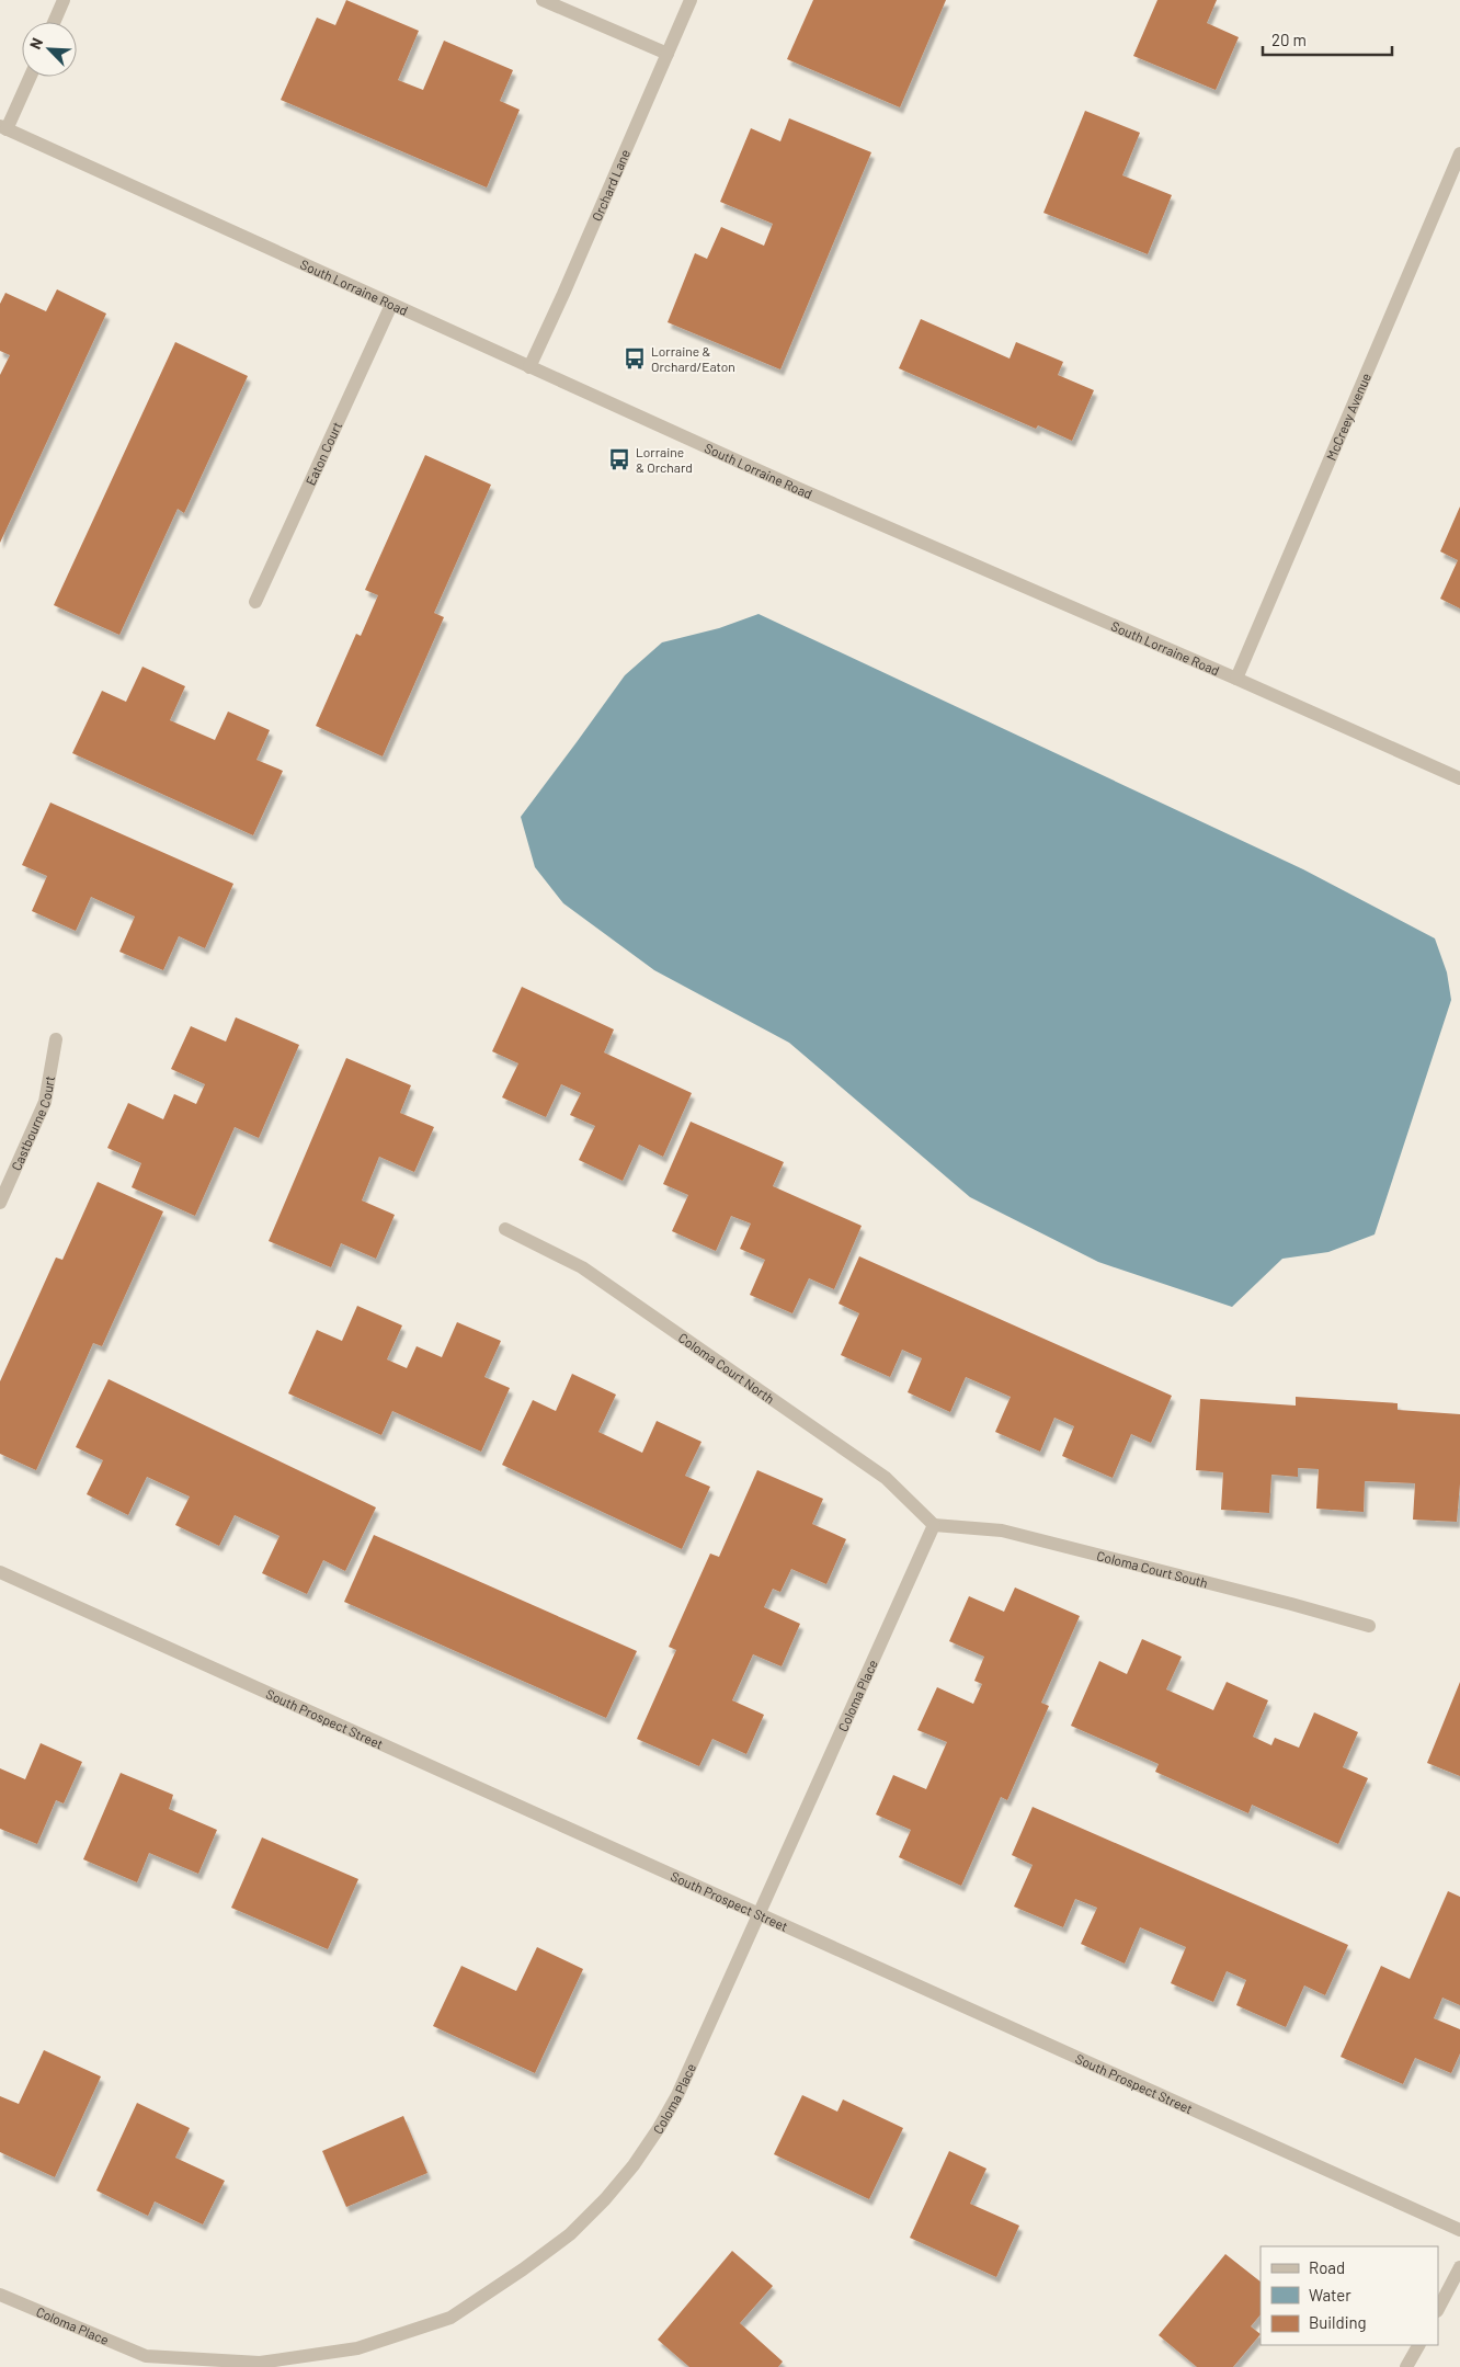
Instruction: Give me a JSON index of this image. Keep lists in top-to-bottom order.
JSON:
{
  "streets": {
    "street": [
      "Orchard Lane",
      "South Lorraine Road",
      "McCreey Avenue",
      "Eaton Court",
      "Castbourne Court",
      "Coloma Court North",
      "Coloma Court South",
      "Coloma Place",
      "South Prospect Street"
    ]
  },
  "crossings": [
    ["Orchard Lane", "South Lorraine Road"],
    ["South Lorraine Road", "McCreey Avenue"],
    ["South Lorraine Road", "Eaton Court"],
    ["Coloma Court North", "Coloma Court South"],
    ["Coloma Court North", "Coloma Place"],
    ["Coloma Court South", "Coloma Place"],
    ["Coloma Place", "South Prospect Street"]
  ],
  "places": {
    "bus stop": ["Lorraine & Orchard/Eaton", "Lorraine & Orchard"]
  },
  "legend": ["Road", "Water", "Building"],
  "scale_bar": "20 m",
  "north": "top left"
}
